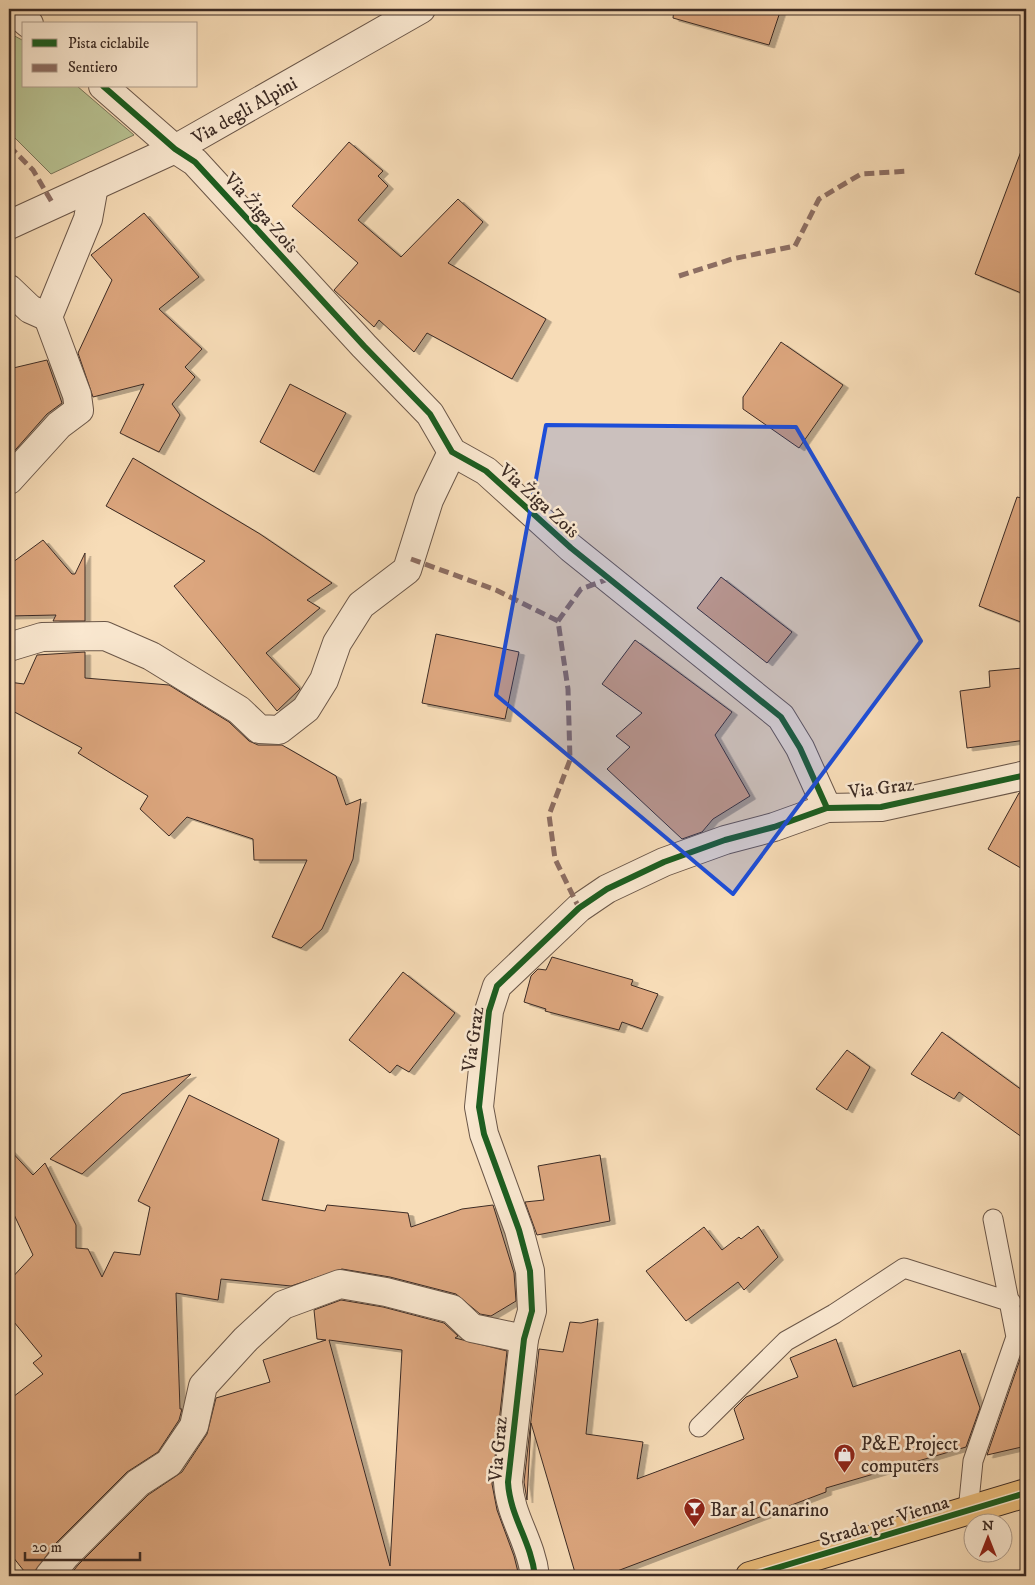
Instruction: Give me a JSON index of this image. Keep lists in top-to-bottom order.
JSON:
{
  "streets": {
    "main road": ["Strada per Vienna"],
    "street": ["Via degli Alpini", "Via Žiga Zois", "Via Graz"]
  },
  "crossings": [
    ["Via degli Alpini", "Via Žiga Zois"],
    ["Via Žiga Zois", "Via Graz"]
  ],
  "places": {
    "shop": ["P&E Project computers"],
    "bar": ["Bar al Canarino"]
  },
  "legend": ["Pista ciclabile", "Sentiero"],
  "scale_bar": "20 m",
  "north": "top"
}
